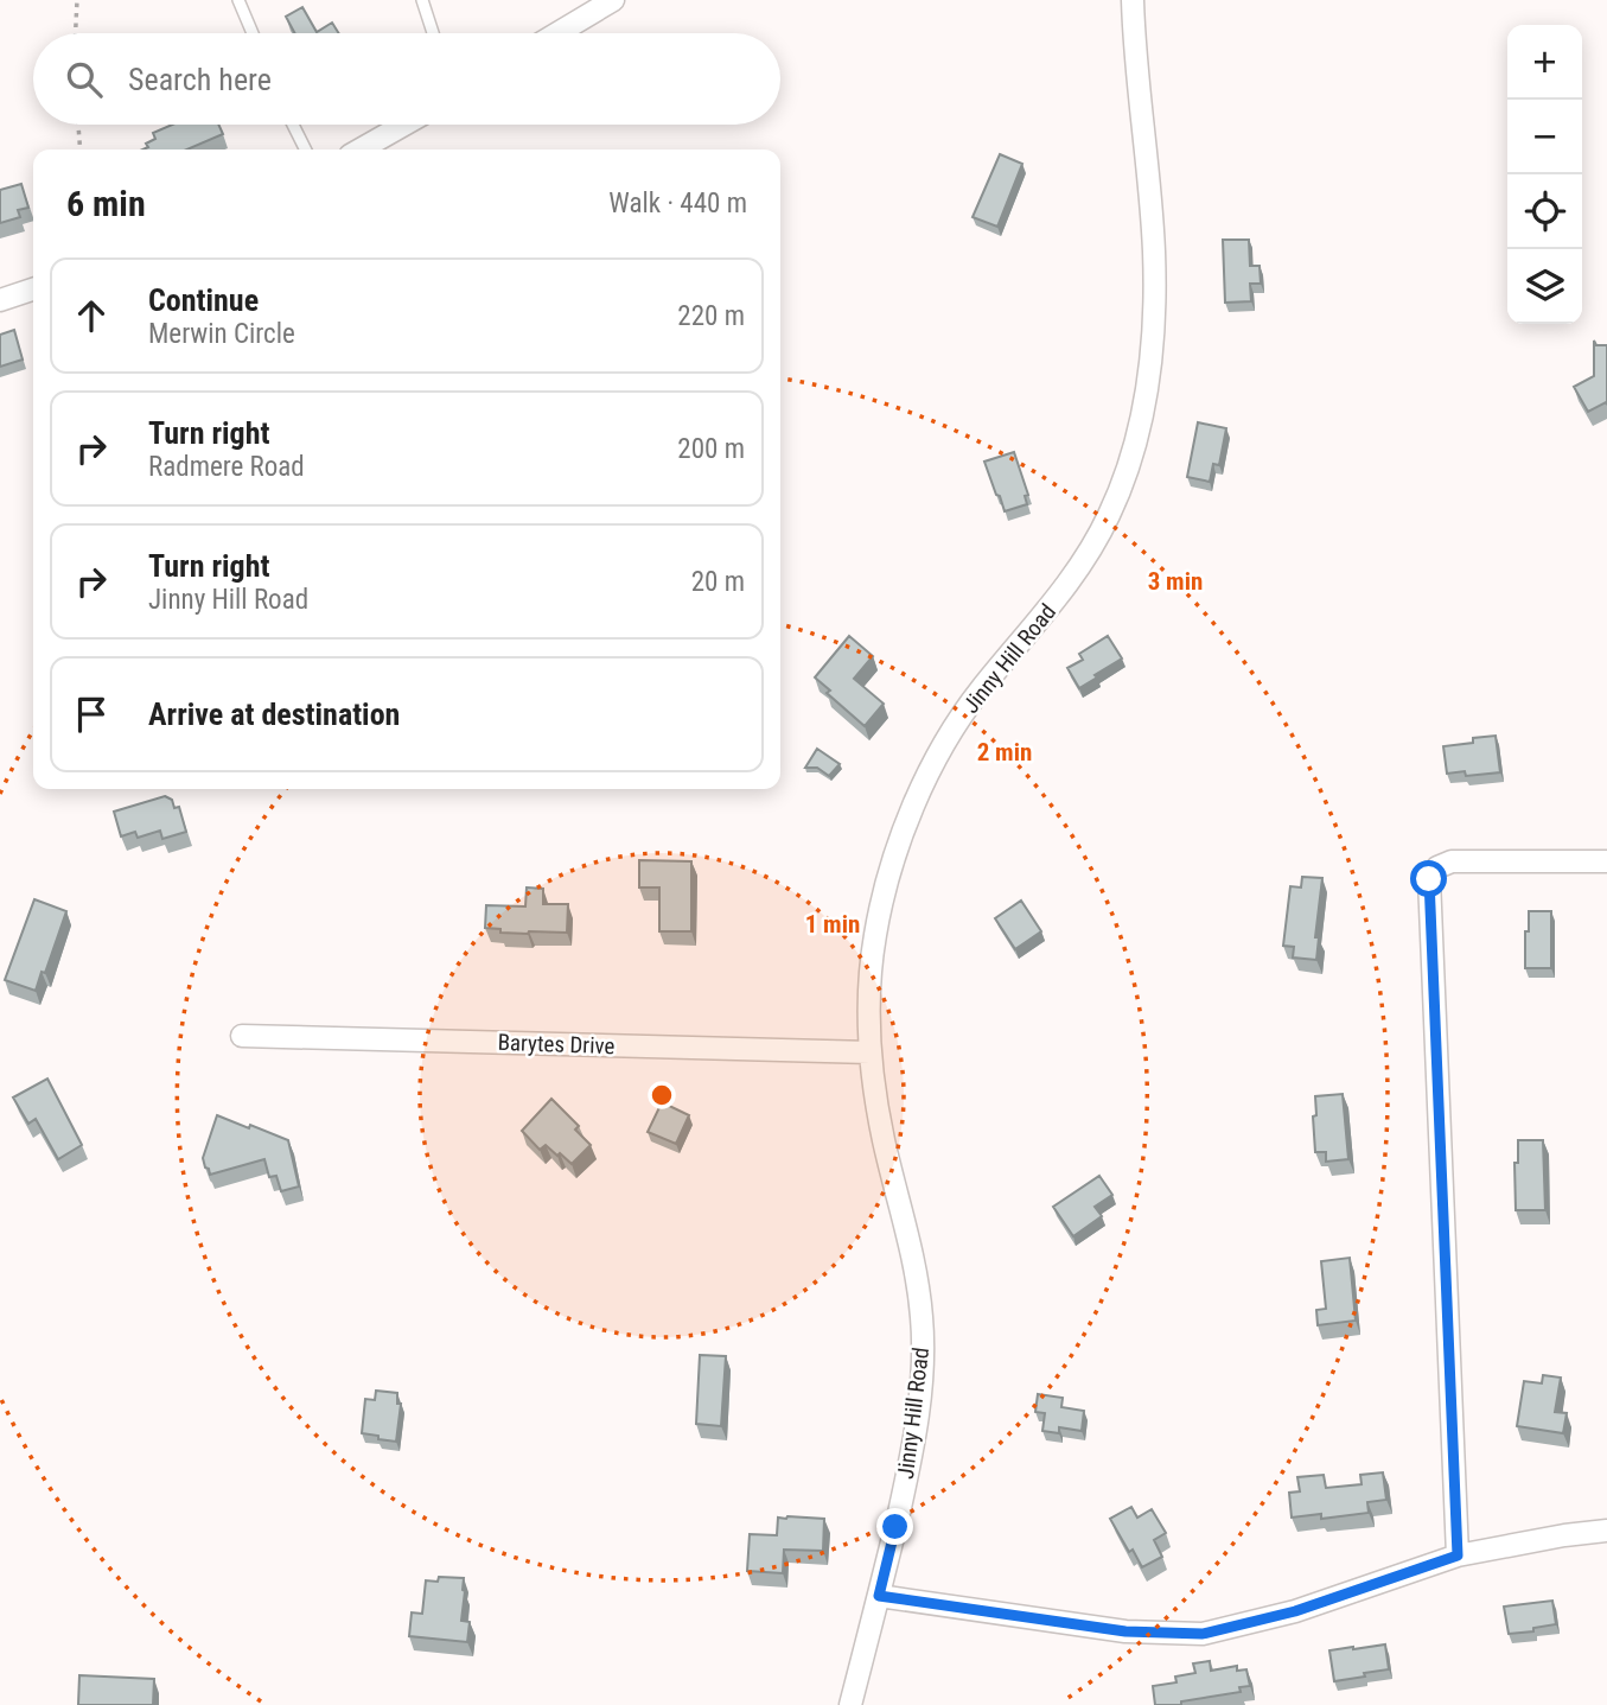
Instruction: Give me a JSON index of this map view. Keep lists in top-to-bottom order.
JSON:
{
  "streets": {
    "street": ["Jinny Hill Road", "Barytes Drive"]
  },
  "crossings": [
    ["Jinny Hill Road", "Barytes Drive"]
  ],
  "page": {
    "map_buttons": ["+", "−"],
    "search": "Search here",
    "heading": ["6 min", "Walk · 440 m"],
    "list": [
      ["Continue", "Merwin Circle", "220 m"],
      ["Turn right", "Radmere Road", "200 m"],
      ["Turn right", "Jinny Hill Road", "20 m"],
      "Arrive at destination"
    ]
  },
  "rings": ["3 min", "2 min", "1 min"]
}
